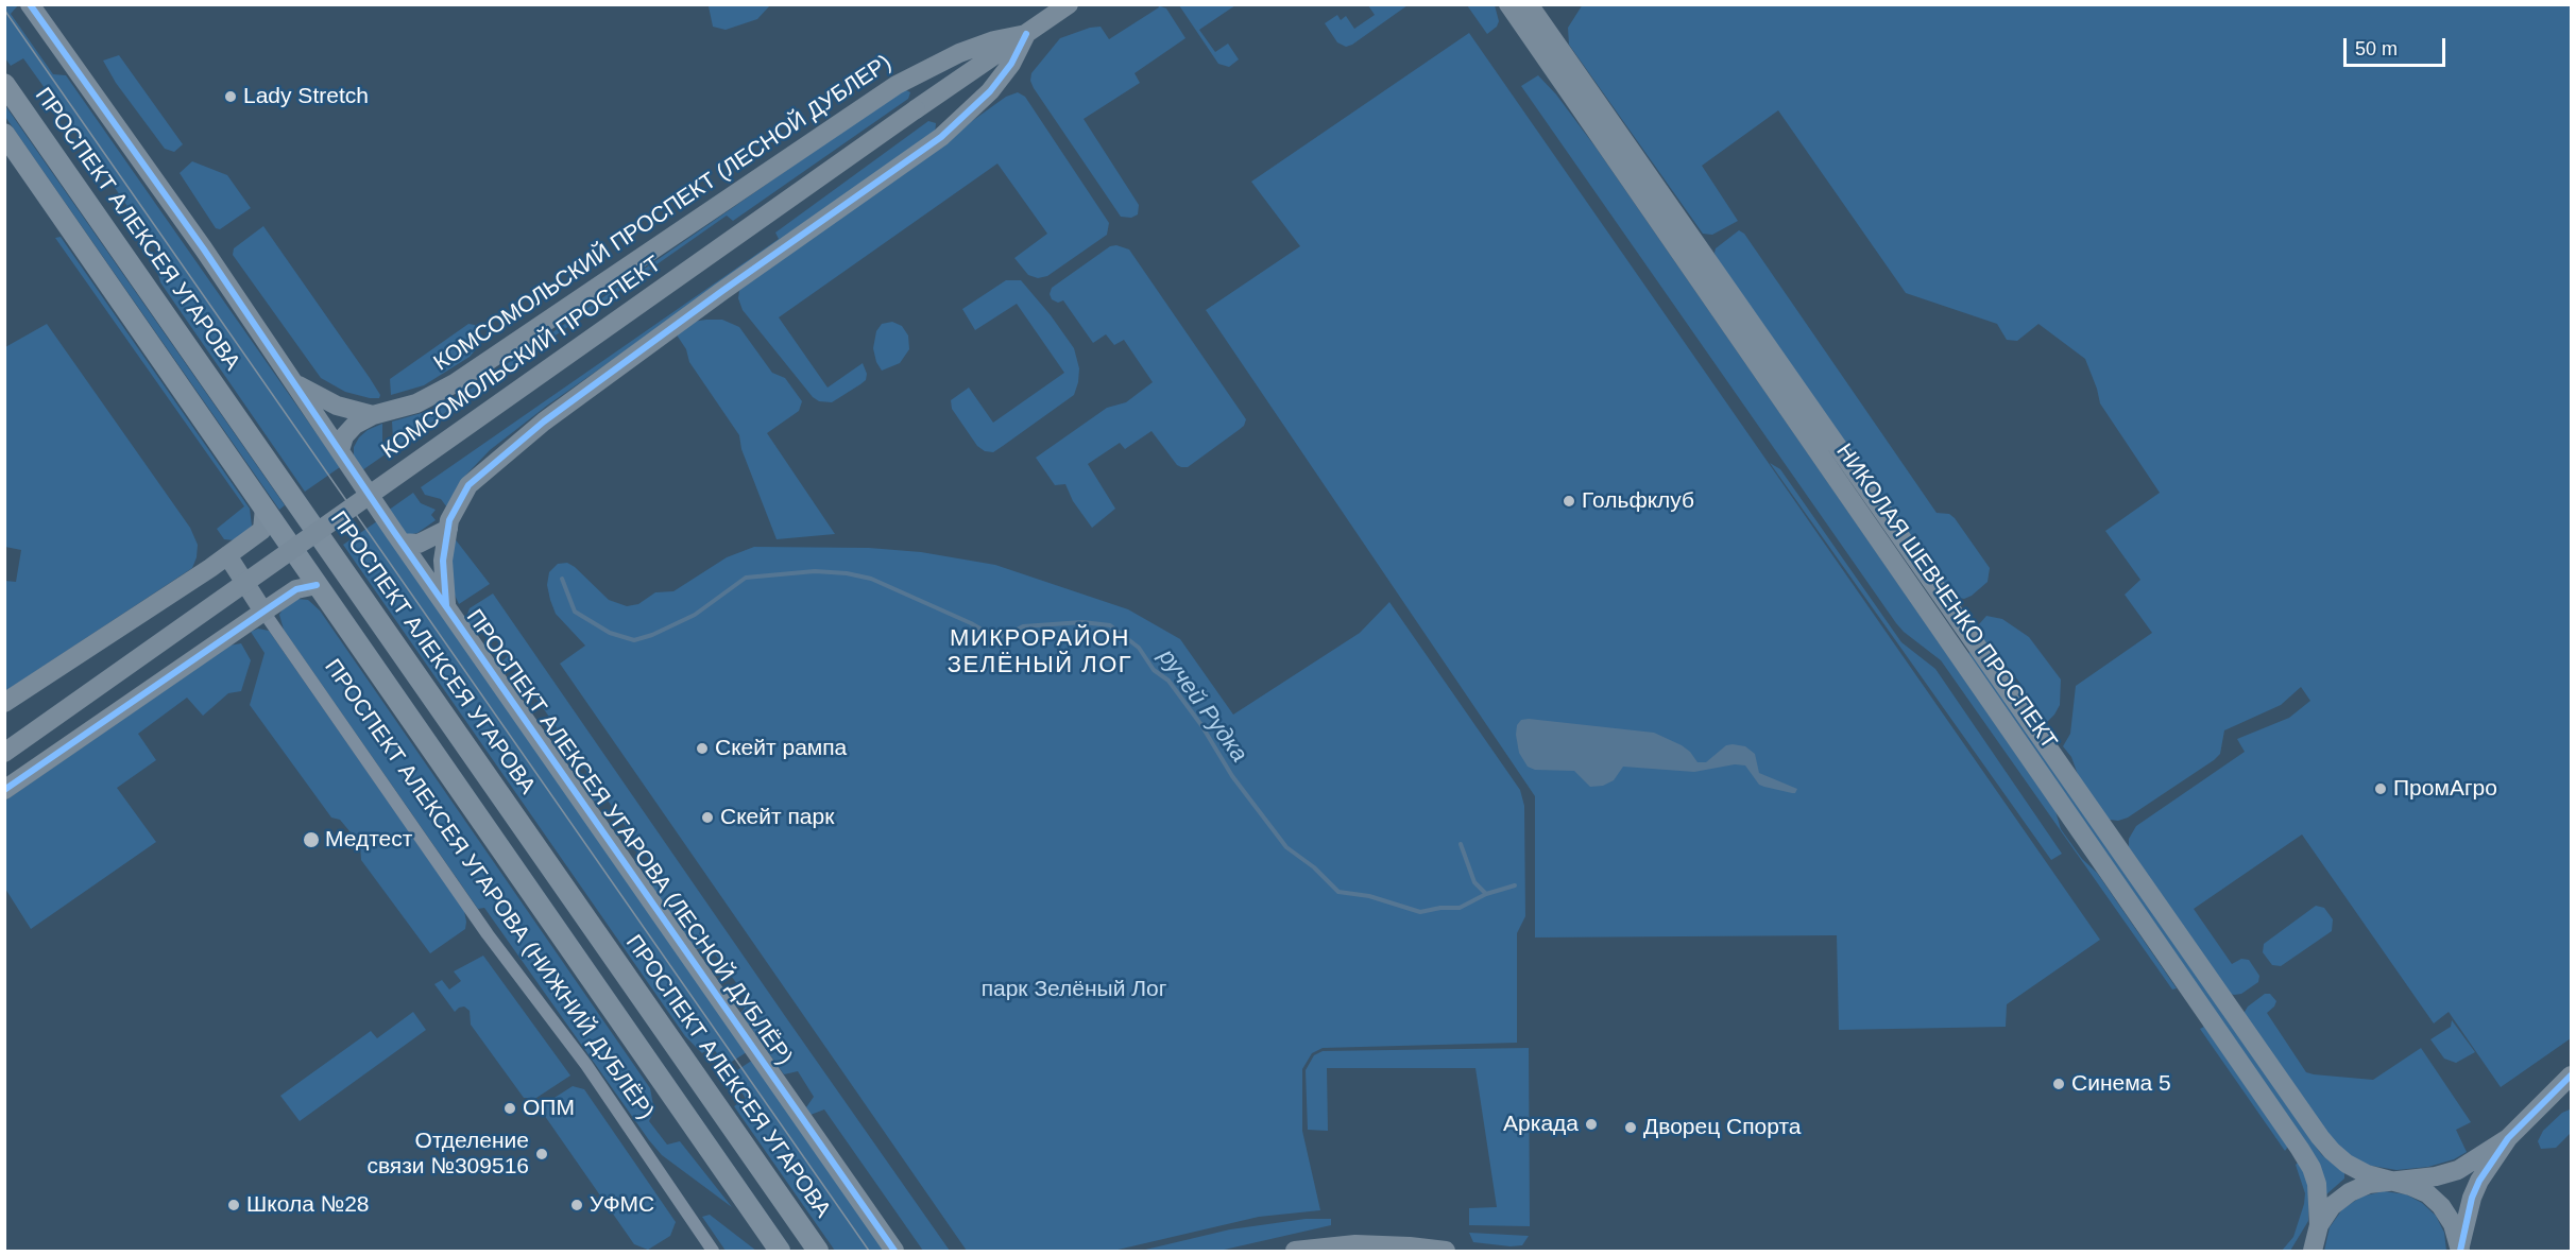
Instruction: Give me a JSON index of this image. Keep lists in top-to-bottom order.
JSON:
{
  "streets": {
    "main road": [
      "КОМСОМОЛЬСКИЙ ПРОСПЕКТ (ЛЕСНОЙ ДУБЛЕР)",
      "ПРОСПЕКТ АЛЕКСЕЯ УГАРОВА",
      "КОМСОМОЛЬСКИЙ ПРОСПЕКТ",
      "НИКОЛАЯ ШЕВЧЕНКО ПРОСПЕКТ",
      "ПРОСПЕКТ АЛЕКСЕЯ УГАРОВА (ЛЕСНОЙ ДУБЛЁР)",
      "ПРОСПЕКТ АЛЕКСЕЯ УГАРОВА (НИЖНИЙ ДУБЛЁР)"
    ]
  },
  "crossings": [
    ["КОМСОМОЛЬСКИЙ ПРОСПЕКТ (ЛЕСНОЙ ДУБЛЕР)", "КОМСОМОЛЬСКИЙ ПРОСПЕКТ"],
    ["КОМСОМОЛЬСКИЙ ПРОСПЕКТ (ЛЕСНОЙ ДУБЛЕР)", "ПРОСПЕКТ АЛЕКСЕЯ УГАРОВА (ЛЕСНОЙ ДУБЛЁР)"]
  ],
  "districts": ["МИКРОРАЙОН ЗЕЛЁНЫЙ ЛОГ"],
  "water": ["ручей Рудка"],
  "parks": ["парк Зелёный Лог"],
  "places": [
    "Lady Stretch",
    "Гольфклуб",
    "Скейт рампа",
    "ПромАгро",
    "Скейт парк",
    "Медтест",
    "Синема 5",
    "ОПМ",
    "Аркада",
    "Дворец Спорта",
    "Отделение связи №309516",
    "Школа №28",
    "УФМС"
  ],
  "scale_bar": "50 m"
}
